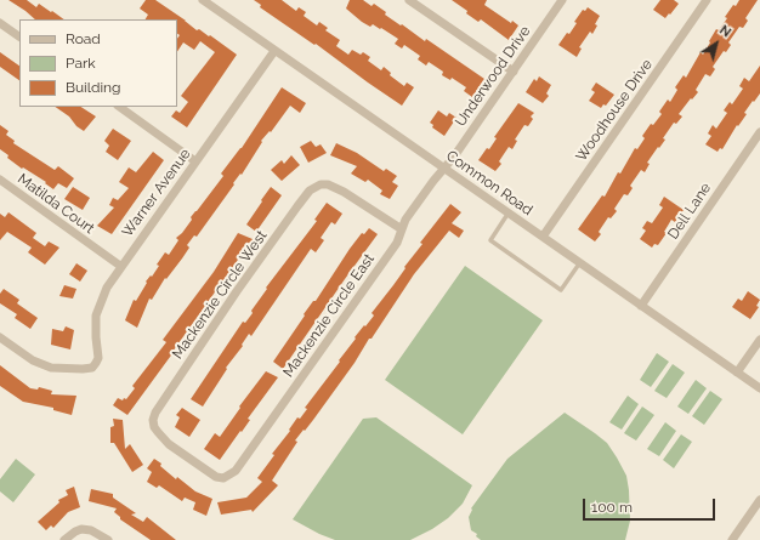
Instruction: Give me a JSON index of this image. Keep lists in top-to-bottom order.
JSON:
{
  "streets": {
    "street": [
      "Underwood Drive",
      "Woodhouse Drive",
      "Common Road",
      "Warner Avenue",
      "Matilda Court",
      "Dell Lane",
      "Mackenzie Circle West",
      "Mackenzie Circle East"
    ]
  },
  "crossings": [
    ["Underwood Drive", "Common Road"],
    ["Underwood Drive", "Mackenzie Circle East"],
    ["Woodhouse Drive", "Common Road"],
    ["Common Road", "Warner Avenue"],
    ["Common Road", "Dell Lane"],
    ["Common Road", "Mackenzie Circle East"],
    ["Warner Avenue", "Matilda Court"],
    ["Mackenzie Circle West", "Mackenzie Circle East"]
  ],
  "legend": ["Road", "Park", "Building"],
  "scale_bar": "100 m",
  "north": "top right"
}
